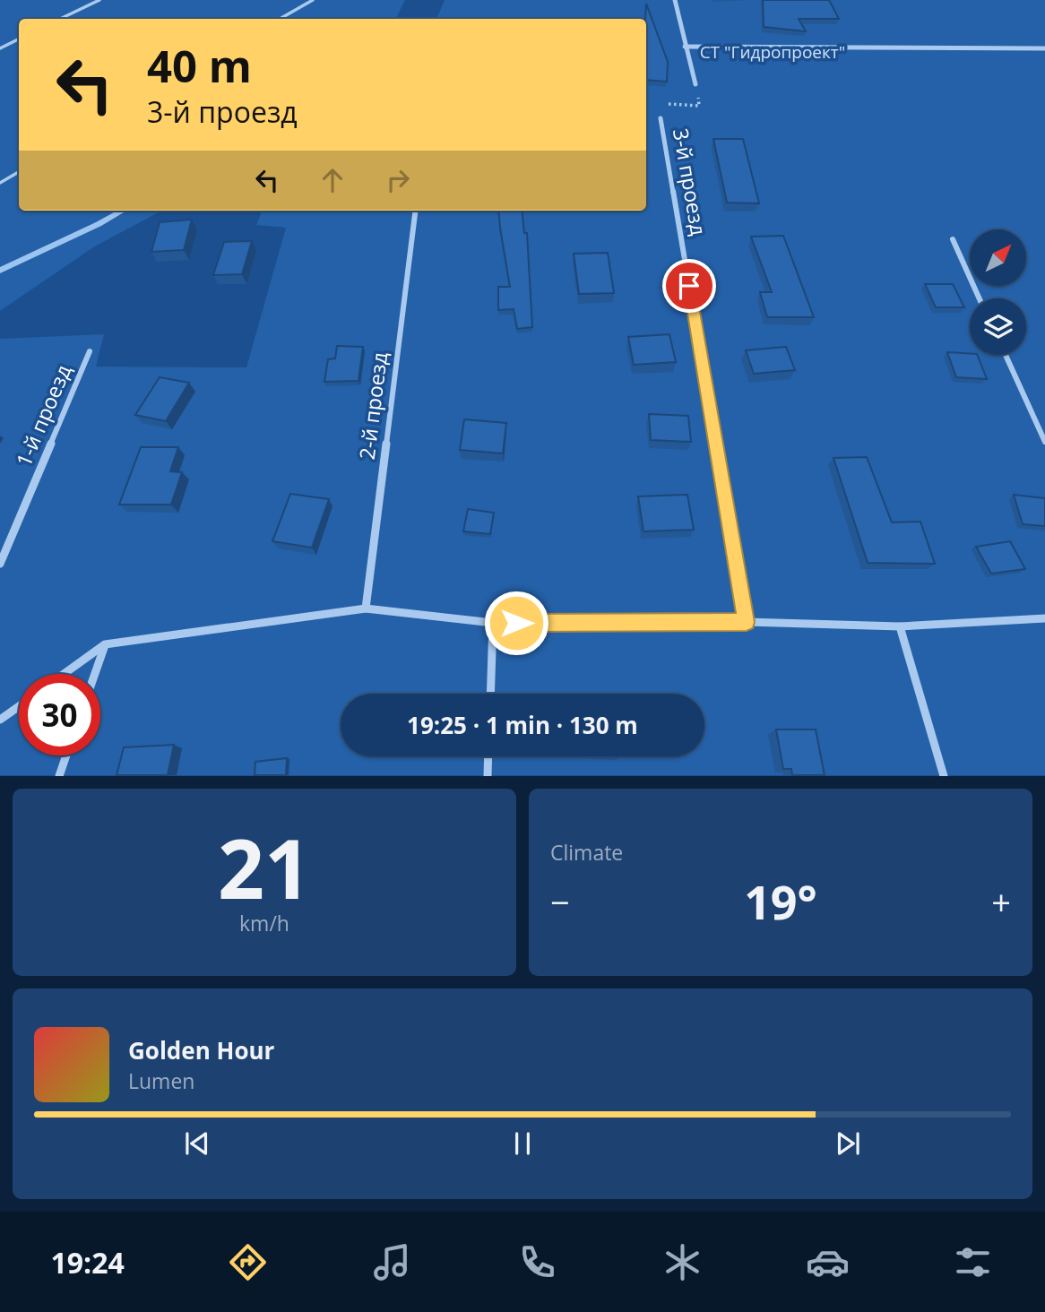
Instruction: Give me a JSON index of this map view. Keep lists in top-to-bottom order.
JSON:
{
  "streets": {
    "street": ["3-й проезд", "2-й проезд", "1-й проезд"]
  },
  "parks": ["СТ \"Гидропроект\""],
  "north": "top right",
  "page": {
    "turn": ["40 m", "3-й проезд"],
    "limit": "30",
    "trip": "19:25 · 1 min · 130 m",
    "tile": [
      ["21", "km/h"],
      "Climate"
    ],
    "heat": ["−", "19°", "+"],
    "song": ["Golden Hour", "Lumen"],
    "tabs": "19:24"
  }
}
